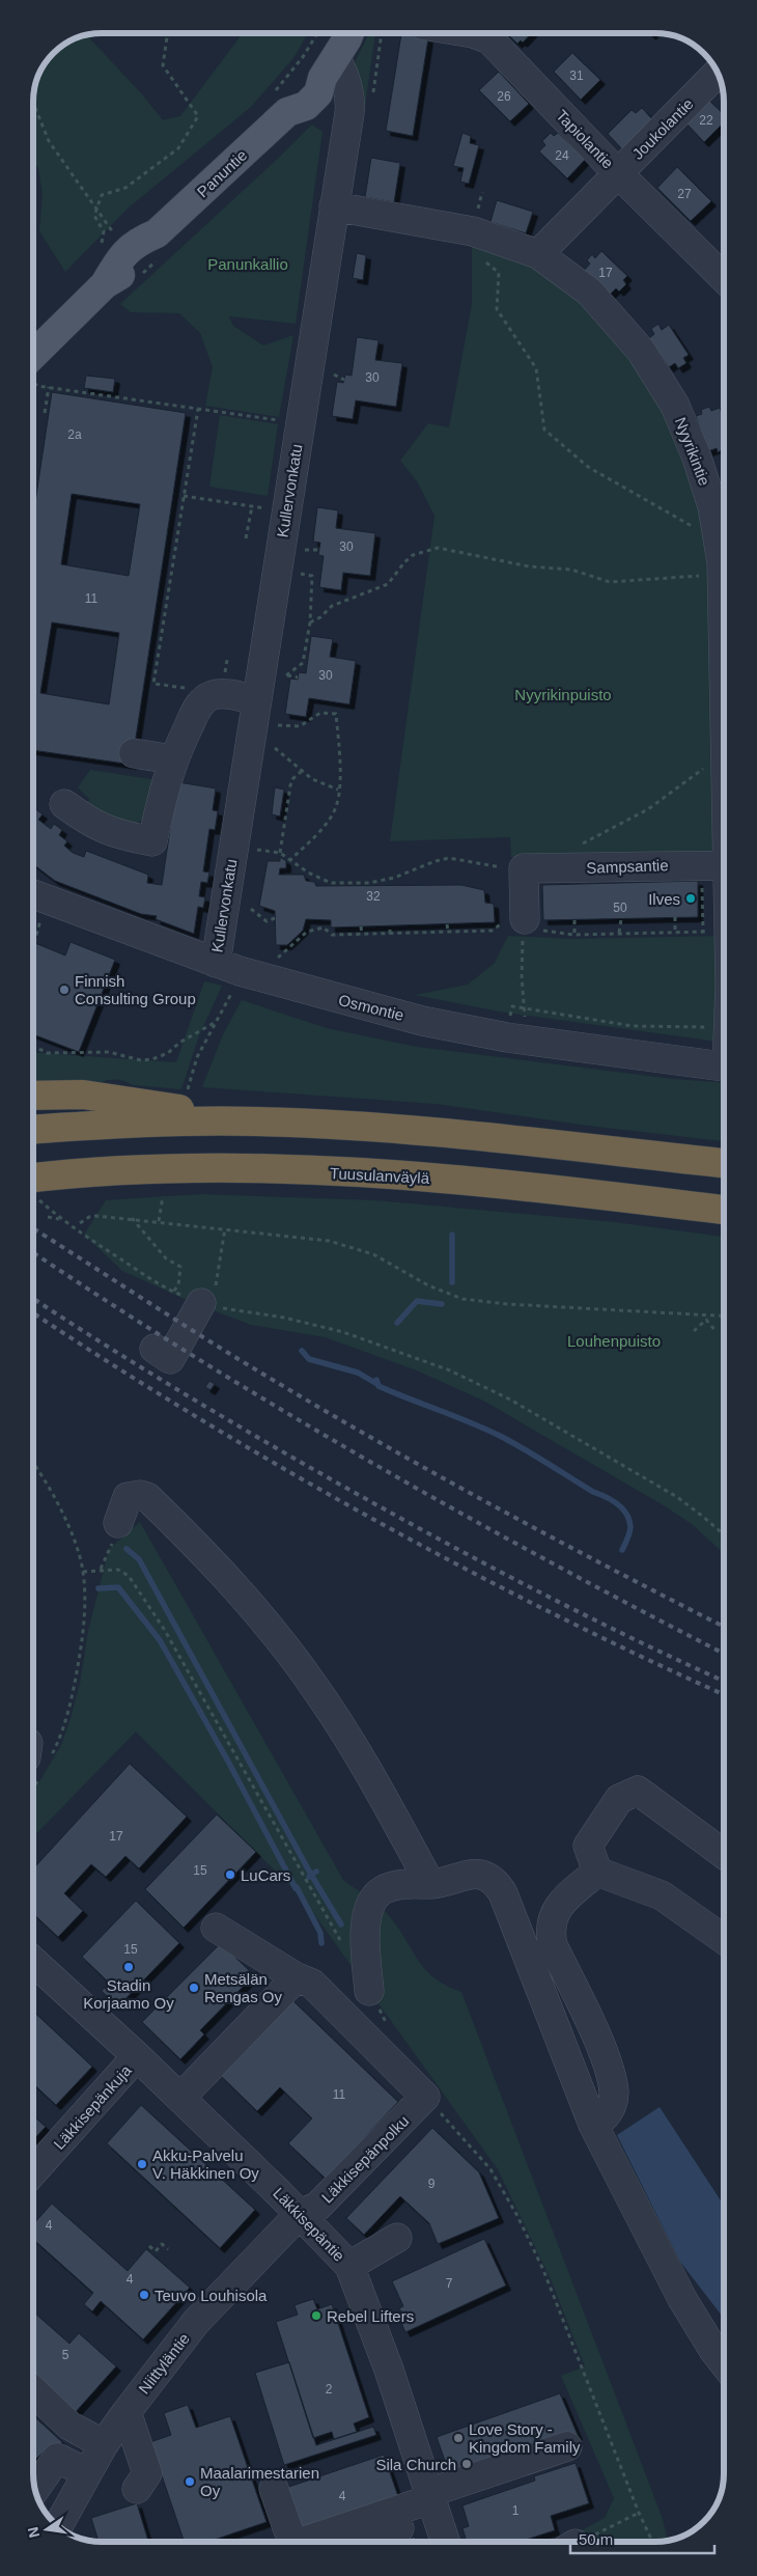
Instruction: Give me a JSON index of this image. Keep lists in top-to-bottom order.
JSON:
{
  "streets": {
    "highway": ["Tuusulanväylä"],
    "main road": ["Panuntie"],
    "street": [
      "Joukolantie",
      "Tapiolantie",
      "Nyyrikintie",
      "Kullervonkatu",
      "Sampsantie",
      "Osmontie",
      "Läkkisepänkuja",
      "Läkkisepänpolku",
      "Läkkisepäntie",
      "Niittyläntie"
    ]
  },
  "crossings": [
    ["Joukolantie", "Tapiolantie"],
    ["Joukolantie", "Nyyrikintie"],
    ["Panuntie", "Kullervonkatu"],
    ["Nyyrikintie", "Kullervonkatu"],
    ["Nyyrikintie", "Sampsantie"],
    ["Kullervonkatu", "Osmontie"],
    ["Läkkisepänkuja", "Läkkisepäntie"],
    ["Läkkisepänpolku", "Läkkisepäntie"],
    ["Läkkisepänpolku", "Niittyläntie"],
    ["Läkkisepäntie", "Niittyläntie"]
  ],
  "parks": ["Panunkallio", "Nyyrikinpuisto", "Louhenpuisto"],
  "places": [
    "Ilves",
    "Finnish Consulting Group",
    "LuCars",
    "Stadin Korjaamo Oy",
    "Metsälän Rengas Oy",
    "Akku-Palvelu V. Häkkinen Oy",
    "Teuvo Louhisola",
    "Rebel Lifters",
    "Love Story - Kingdom Family",
    "Sila Church",
    "Maalarimestarien Oy"
  ],
  "house_numbers": [
    "31",
    "26",
    "22",
    "24",
    "27",
    "17",
    "30",
    "2a",
    "30",
    "11",
    "30",
    "32",
    "50",
    "17",
    "15",
    "15",
    "11",
    "9",
    "4",
    "4",
    "7",
    "5",
    "2",
    "4",
    "1"
  ],
  "scale_bar": "50 m",
  "north": "left"
}
